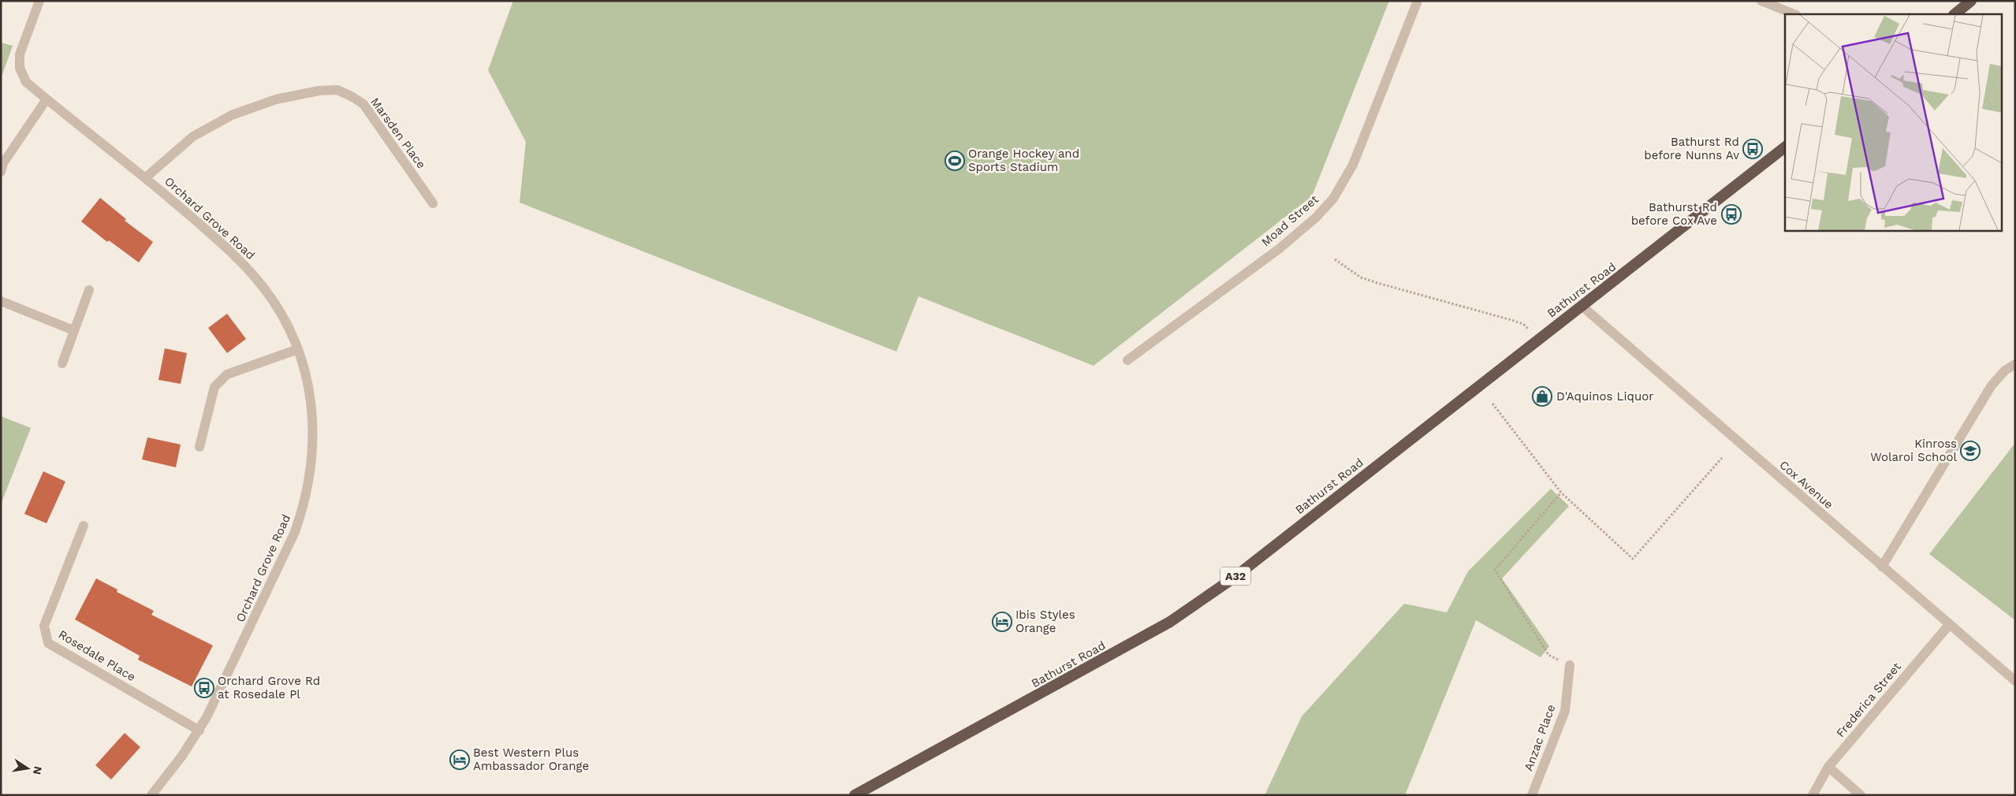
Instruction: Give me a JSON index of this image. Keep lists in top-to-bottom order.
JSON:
{
  "streets": {
    "highway": ["Bathurst Road", "A32"],
    "street": [
      "Marsden Place",
      "Orchard Grove Road",
      "Moad Street",
      "Cox Avenue",
      "Rosedale Place",
      "Frederica Street",
      "Anzac Place"
    ]
  },
  "crossings": [
    ["Marsden Place", "Orchard Grove Road"],
    ["Orchard Grove Road", "Rosedale Place"],
    ["Bathurst Road", "Cox Avenue"],
    ["Cox Avenue", "Frederica Street"]
  ],
  "places": {
    "bus stop": ["Bathurst Rd before Nunns Av", "Bathurst Rd before Cox Ave", "Orchard Grove Rd at Rosedale Pl"],
    "sports": ["Orange Hockey and Sports Stadium"],
    "shop": ["D'Aquinos Liquor"],
    "school or university": ["Kinross Wolaroi School"],
    "hotel": ["Ibis Styles Orange", "Best Western Plus Ambassador Orange"]
  },
  "north": "right"
}
